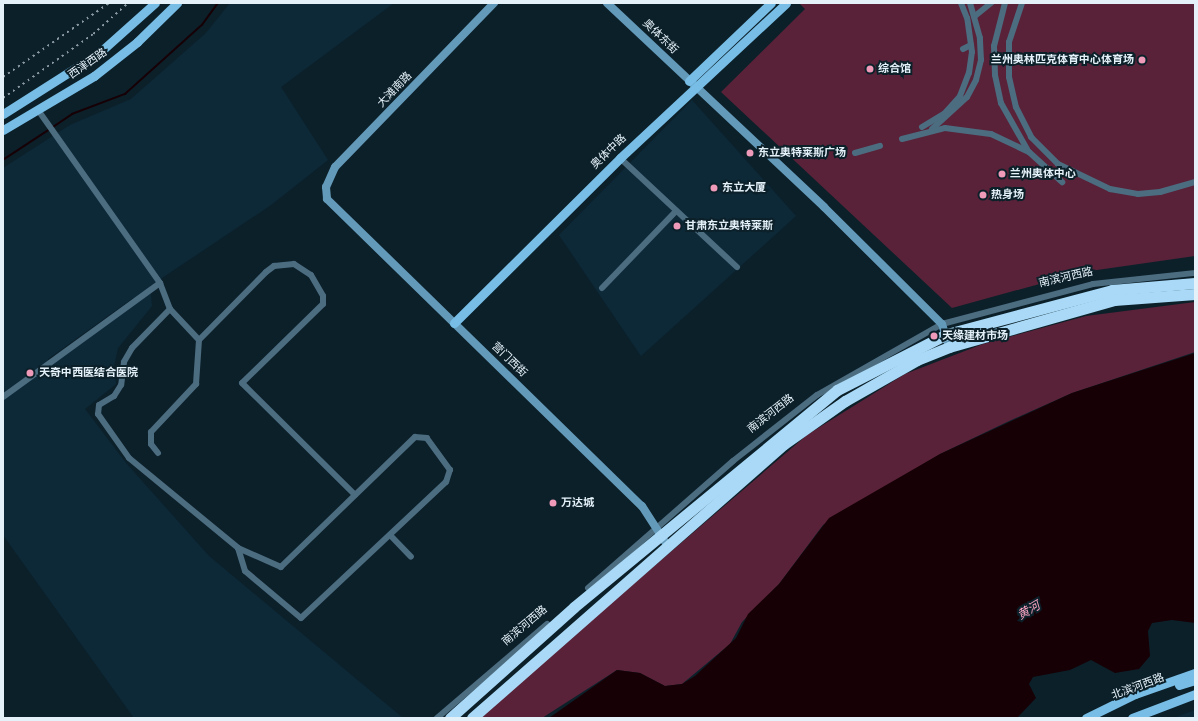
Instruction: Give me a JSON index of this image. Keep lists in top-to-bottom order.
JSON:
{
  "streets": {
    "highway": ["南滨河西路"],
    "main road": ["西津西路", "奥体中路", "北滨河西路"],
    "street": ["奥体东街", "大滩南路", "营门西街"]
  },
  "crossings": [
    ["奥体东街", "奥体中路"],
    ["奥体东街", "南滨河西路"],
    ["大滩南路", "营门西街"],
    ["奥体中路", "营门西街"],
    ["南滨河西路", "营门西街"]
  ],
  "water": ["黄河"],
  "places": [
    "兰州奥林匹克体育中心体育场",
    "综合馆",
    "东立奥特莱斯广场",
    "兰州奥体中心",
    "东立大厦",
    "热身场",
    "甘肃东立奥特莱斯",
    "天缘建材市场",
    "天奇中西医结合医院",
    "万达城"
  ]
}
